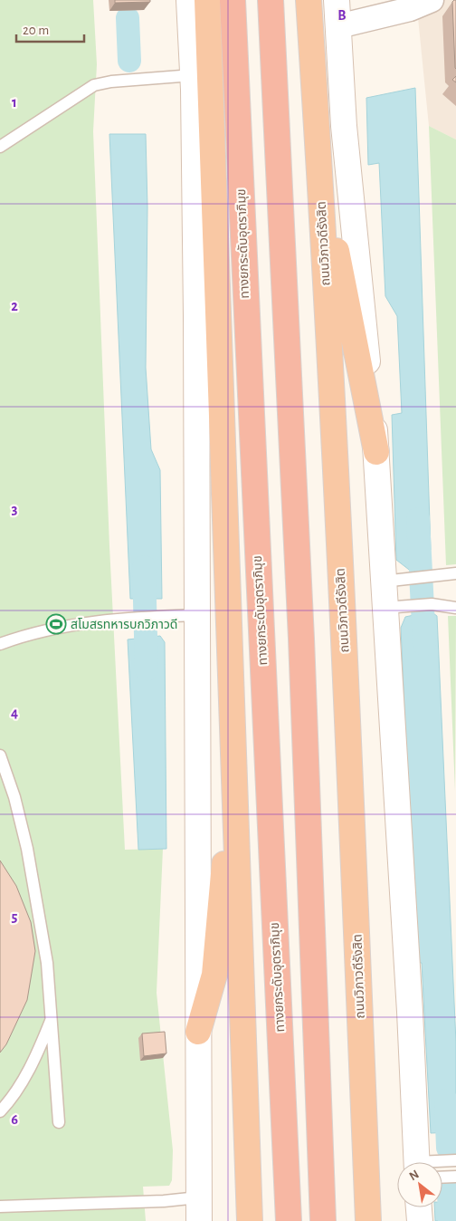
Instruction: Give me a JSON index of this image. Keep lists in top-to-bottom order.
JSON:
{
  "streets": {
    "highway": ["ทางยกระดับอุตราภิมุข", "ถนนวิภาวดีรังสิต"]
  },
  "places": {
    "sports": ["สโมสรทหารบกวิภาวดี"]
  },
  "scale_bar": "20 m",
  "north": "top left",
  "grid": {
    "columns": ["B"],
    "rows": [
      "1",
      "2",
      "3",
      "4",
      "5",
      "6"
    ]
  }
}
